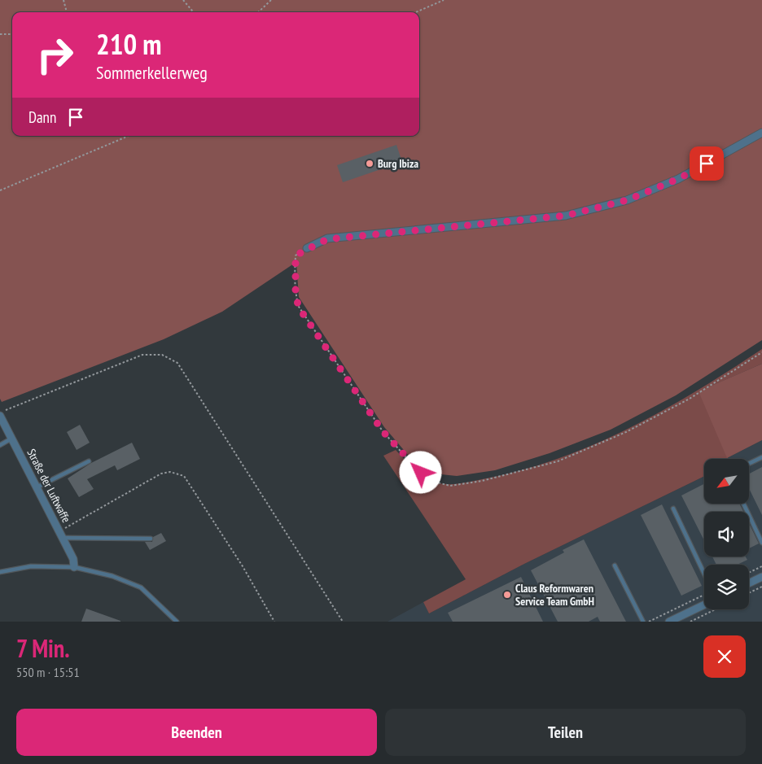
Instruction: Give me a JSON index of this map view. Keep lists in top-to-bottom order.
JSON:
{
  "streets": {
    "street": ["Straße der Luftwaffe"]
  },
  "places": ["Burg Ibiza", "Claus Reformwaren Service Team GmbH"],
  "north": "bottom left",
  "page": {
    "turn": ["210 m", "Sommerkellerweg"],
    "then": "Dann",
    "heading": ["7 Min.", "550 m · 15:51"],
    "buttons": ["Beenden", "Teilen"]
  }
}
